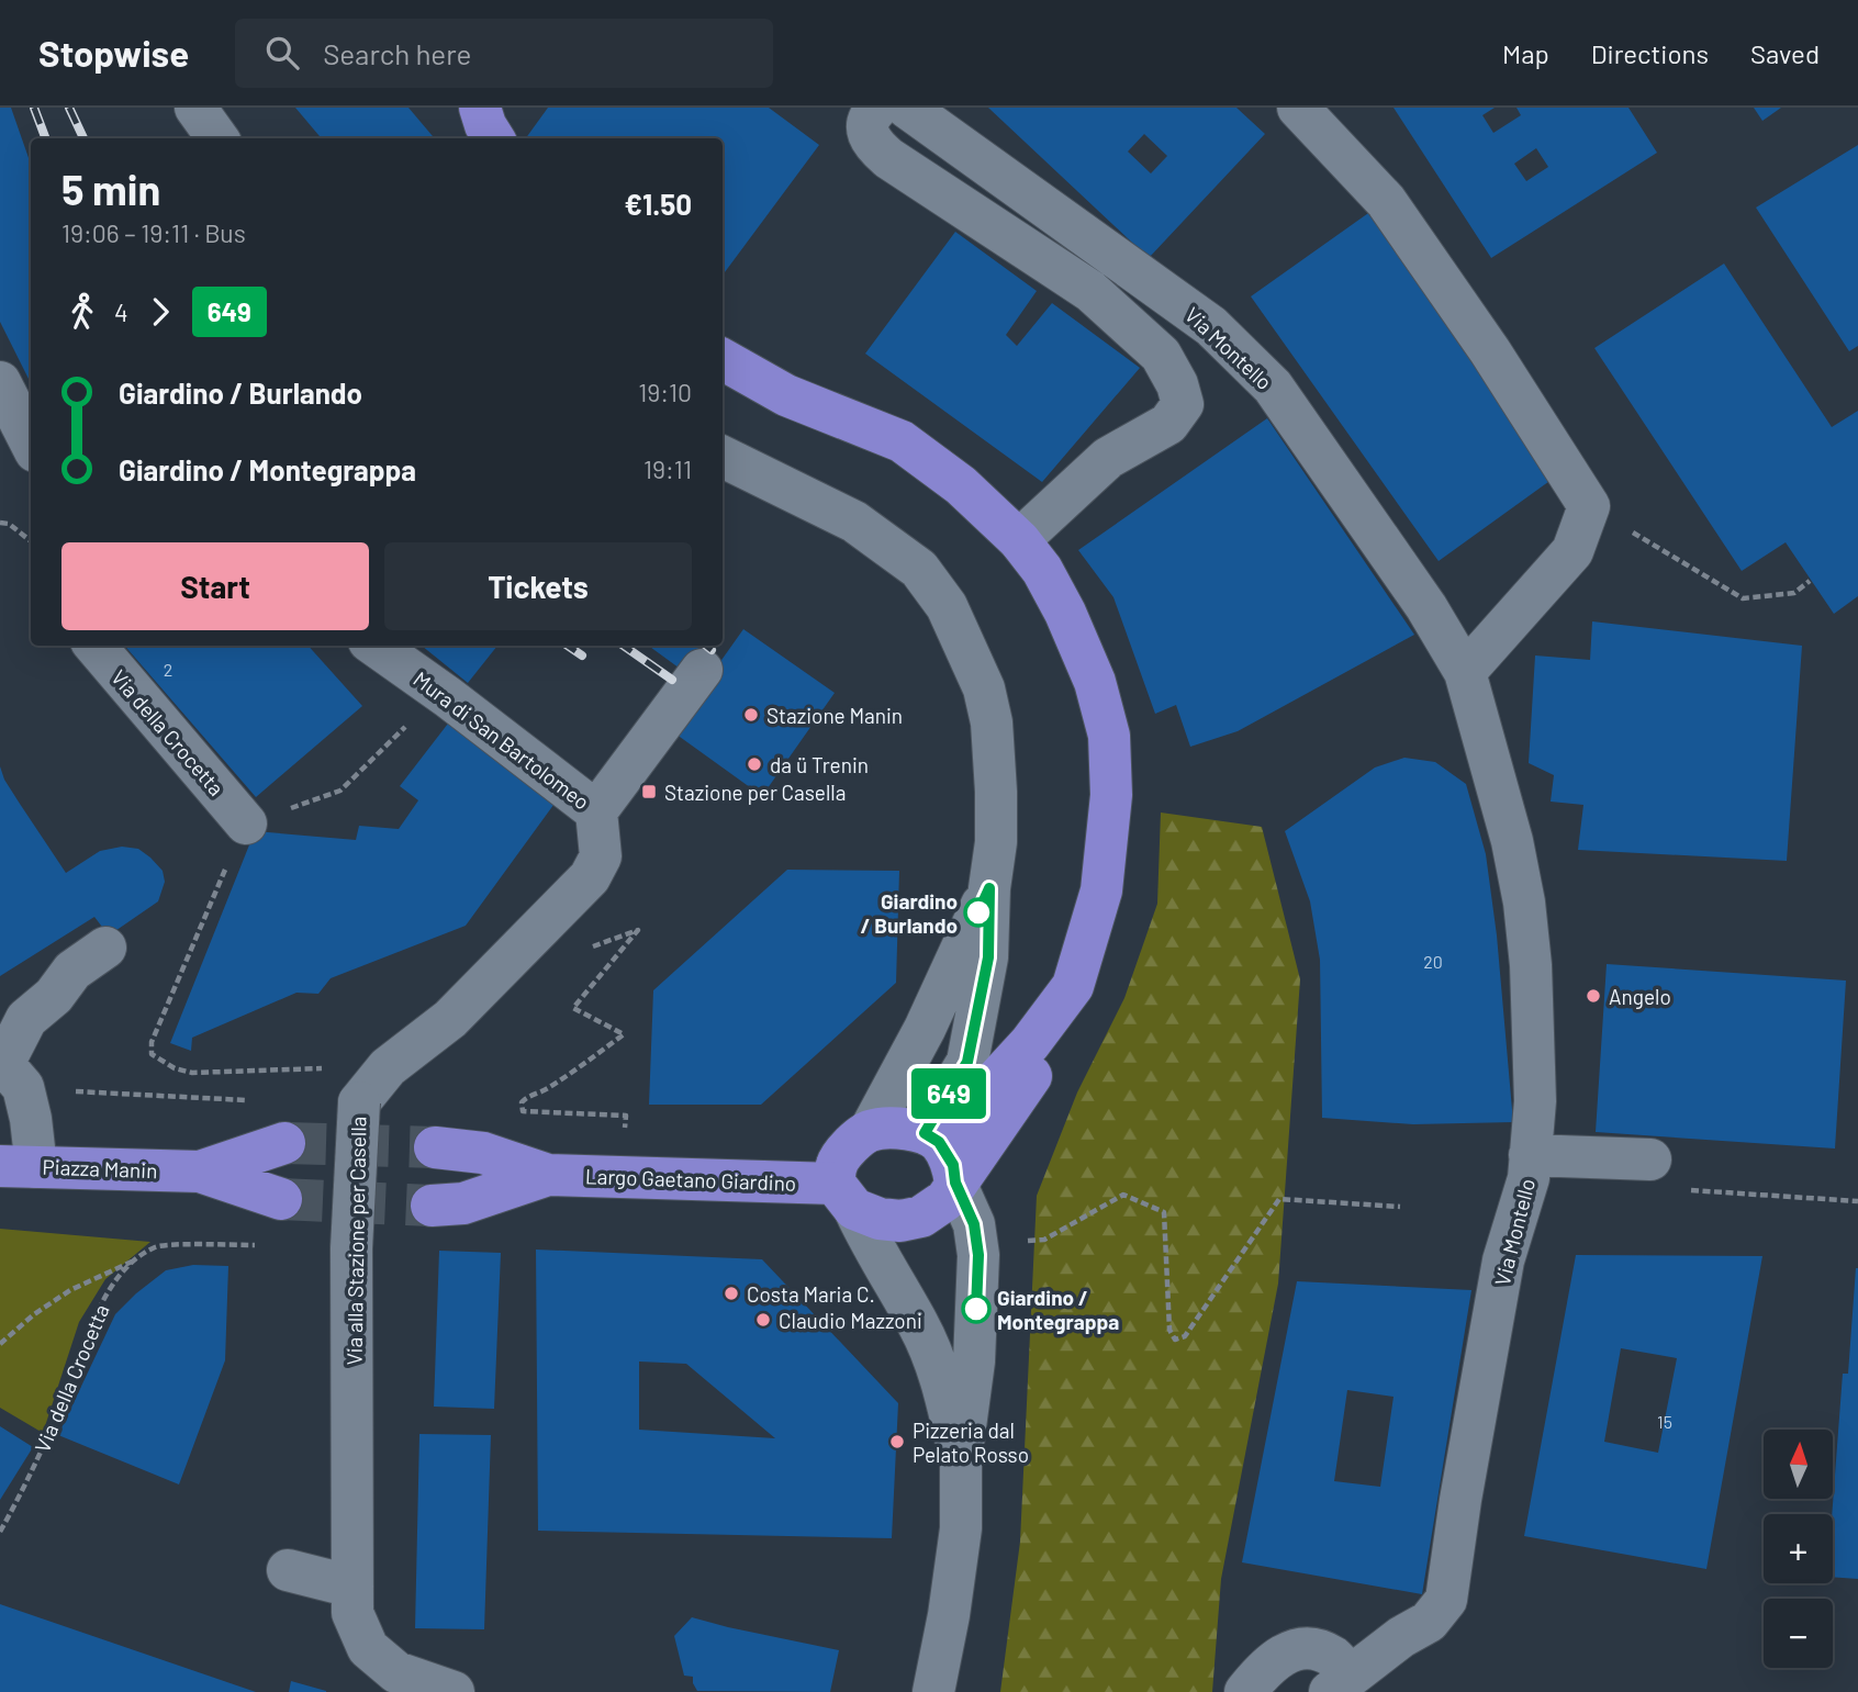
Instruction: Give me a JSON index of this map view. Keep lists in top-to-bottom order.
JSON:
{
  "streets": {
    "main road": ["Piazza Manin", "Largo Gaetano Giardino"],
    "street": [
      "Via Montello",
      "Via della Crocetta",
      "Mura di San Bartolomeo",
      "Via alla Stazione per Casella"
    ]
  },
  "crossings": [
    ["Mura di San Bartolomeo", "Via alla Stazione per Casella"]
  ],
  "places": {
    "other": [
      "Stazione Manin",
      "da ü Trenin",
      "Giardino / Burlando",
      "Angelo",
      "Costa Maria C.",
      "Giardino / Montegrappa",
      "Claudio Mazzoni",
      "Pizzeria dal Pelato Rosso"
    ],
    "transit": ["Stazione per Casella"]
  },
  "lines": ["bus line 649"],
  "house_numbers": ["2", "20", "15"],
  "north": "top",
  "page": {
    "header": "Stopwise",
    "search": "Search here",
    "nav": ["Map", "Directions", "Saved"],
    "on_map": "649",
    "heading": ["5 min", "19:06 – 19:11 · Bus", "€1.50"],
    "legs": ["4", "649"],
    "list": [
      {
        "name": "Giardino / Burlando",
        "value": "19:10"
      },
      {
        "name": "Giardino / Montegrappa",
        "value": "19:11"
      }
    ],
    "buttons": ["Start", "Tickets"],
    "map_buttons": ["+", "−"]
  }
}
